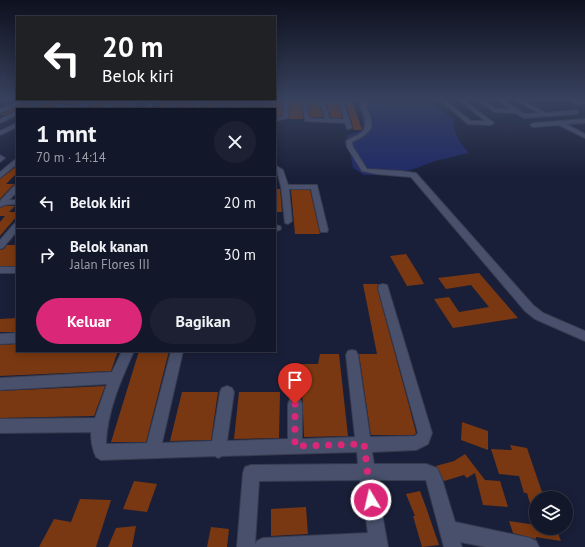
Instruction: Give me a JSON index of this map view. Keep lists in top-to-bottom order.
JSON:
{
  "page": {
    "turn": ["20 m", "Belok kiri"],
    "heading": ["1 mnt", "70 m · 14:14"],
    "list": [
      {
        "name": "Belok kiri",
        "value": "20 m"
      },
      {
        "name": "Belok kanan",
        "note": "Jalan Flores III",
        "value": "30 m"
      }
    ],
    "buttons": ["Keluar", "Bagikan"]
  }
}
